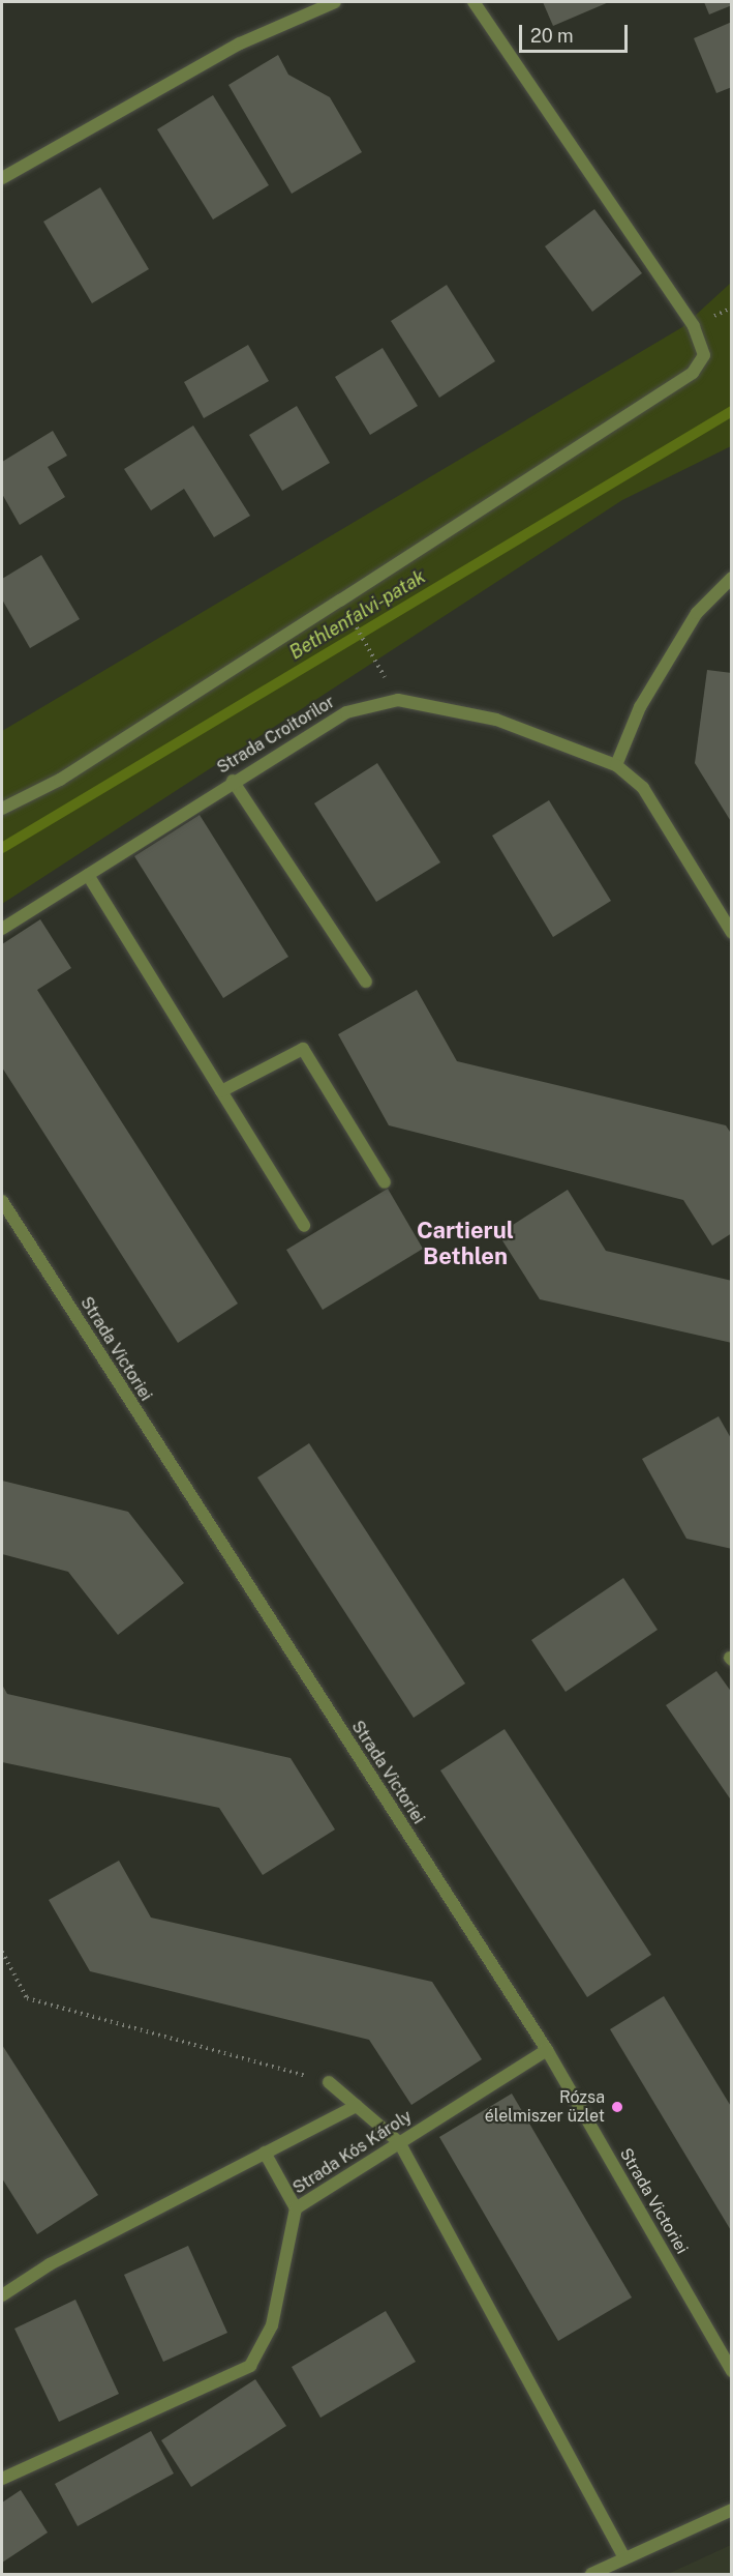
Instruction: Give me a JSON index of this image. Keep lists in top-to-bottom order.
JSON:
{
  "streets": {
    "street": ["Strada Croitorilor", "Strada Victoriei", "Strada Kós Károly"]
  },
  "crossings": [
    ["Strada Victoriei", "Strada Kós Károly"]
  ],
  "districts": ["Cartierul Bethlen"],
  "water": ["Bethlenfalvi-patak"],
  "places": ["Rózsa élelmiszer üzlet"],
  "scale_bar": "20 m"
}
